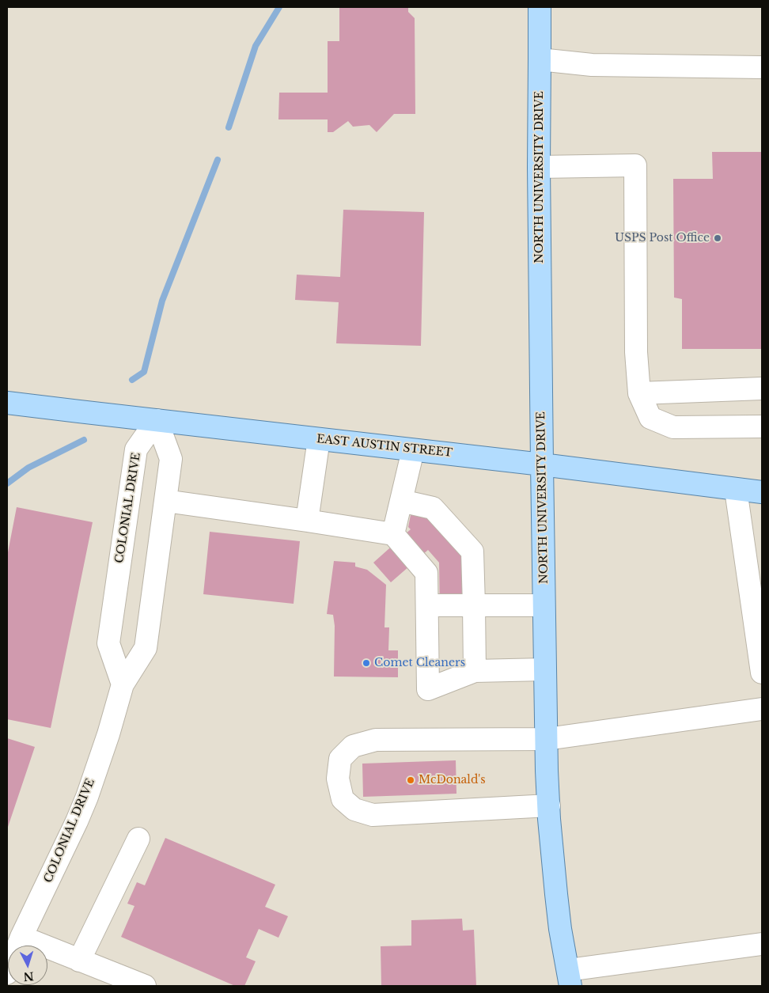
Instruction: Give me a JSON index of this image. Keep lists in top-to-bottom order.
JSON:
{
  "streets": {
    "main road": ["NORTH UNIVERSITY DRIVE", "EAST AUSTIN STREET"],
    "street": ["COLONIAL DRIVE"]
  },
  "crossings": [
    ["NORTH UNIVERSITY DRIVE", "EAST AUSTIN STREET"],
    ["EAST AUSTIN STREET", "COLONIAL DRIVE"]
  ],
  "places": ["USPS Post Office", "Comet Cleaners", "McDonald's"],
  "north": "bottom"
}
